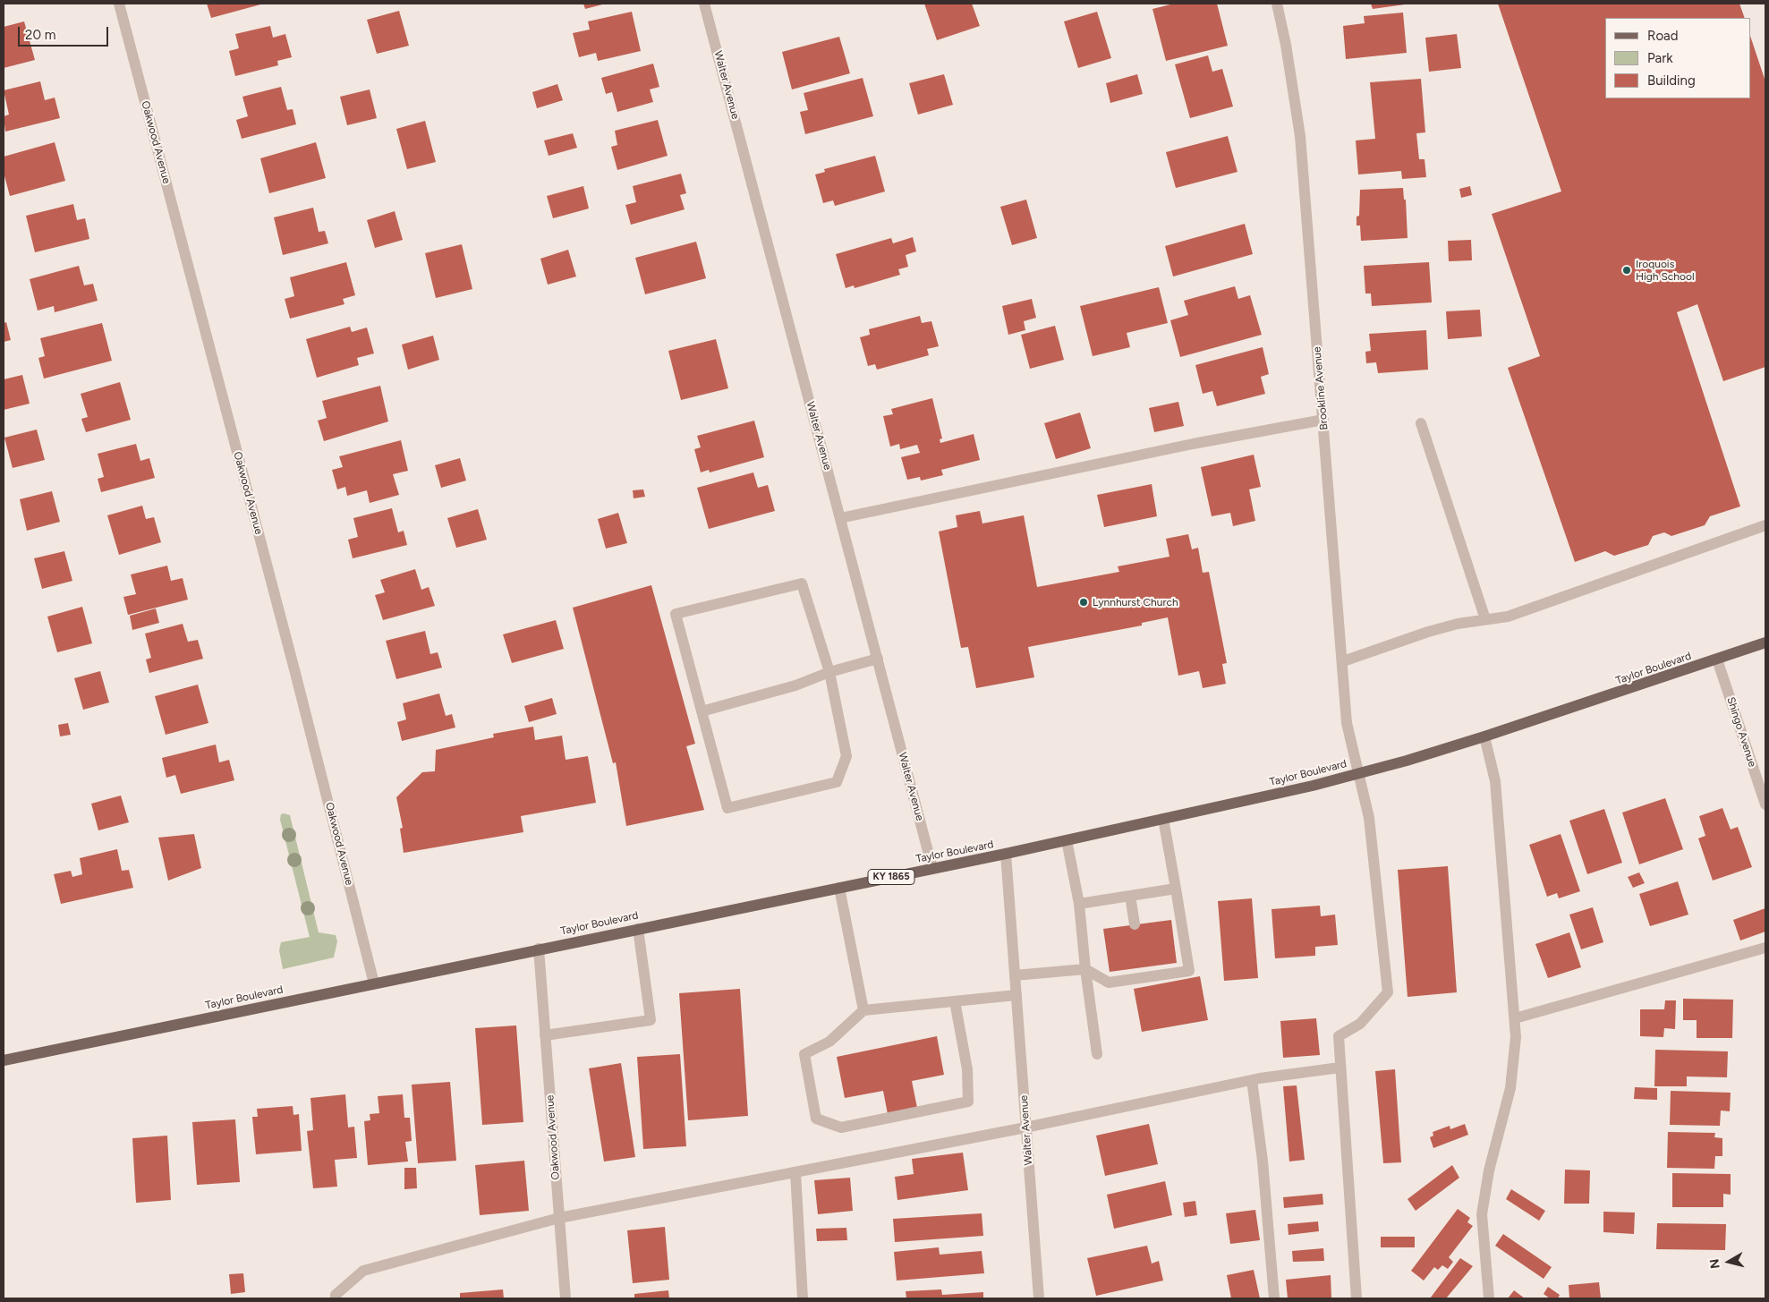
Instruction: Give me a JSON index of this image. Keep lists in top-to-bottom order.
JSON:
{
  "streets": {
    "main road": ["Taylor Boulevard", "KY 1865"],
    "street": [
      "Walter Avenue",
      "Oakwood Avenue",
      "Brookline Avenue",
      "Shingo Avenue"
    ]
  },
  "crossings": [
    ["Walter Avenue", "Taylor Boulevard"],
    ["Oakwood Avenue", "Taylor Boulevard"],
    ["Brookline Avenue", "Taylor Boulevard"],
    ["Taylor Boulevard", "Shingo Avenue"]
  ],
  "places": ["Iroquois High School", "Lynnhurst Church"],
  "legend": ["Road", "Park", "Building"],
  "scale_bar": "20 m",
  "north": "left"
}
